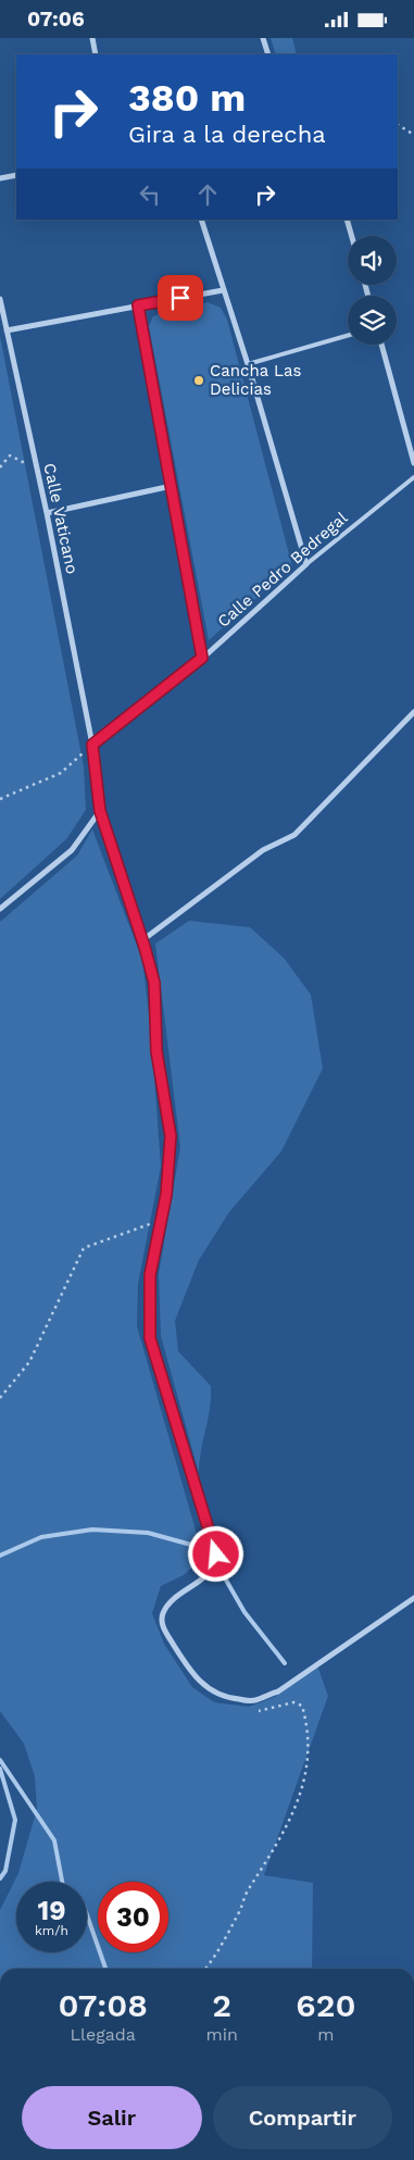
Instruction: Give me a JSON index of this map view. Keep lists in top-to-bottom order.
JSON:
{
  "streets": {
    "street": ["Calle Vaticano", "Calle Pedro Bedregal"]
  },
  "crossings": [
    ["Calle Vaticano", "Calle Pedro Bedregal"]
  ],
  "places": ["Cancha Las Delicias"],
  "page": {
    "status": "07:06",
    "turn": ["380 m", "Gira a la derecha"],
    "speed": "19 km/h",
    "limit": "30",
    "eta": [
      "07:08",
      "Llegada",
      "2",
      "min",
      "620",
      "m"
    ],
    "buttons": ["Salir", "Compartir"]
  }
}
